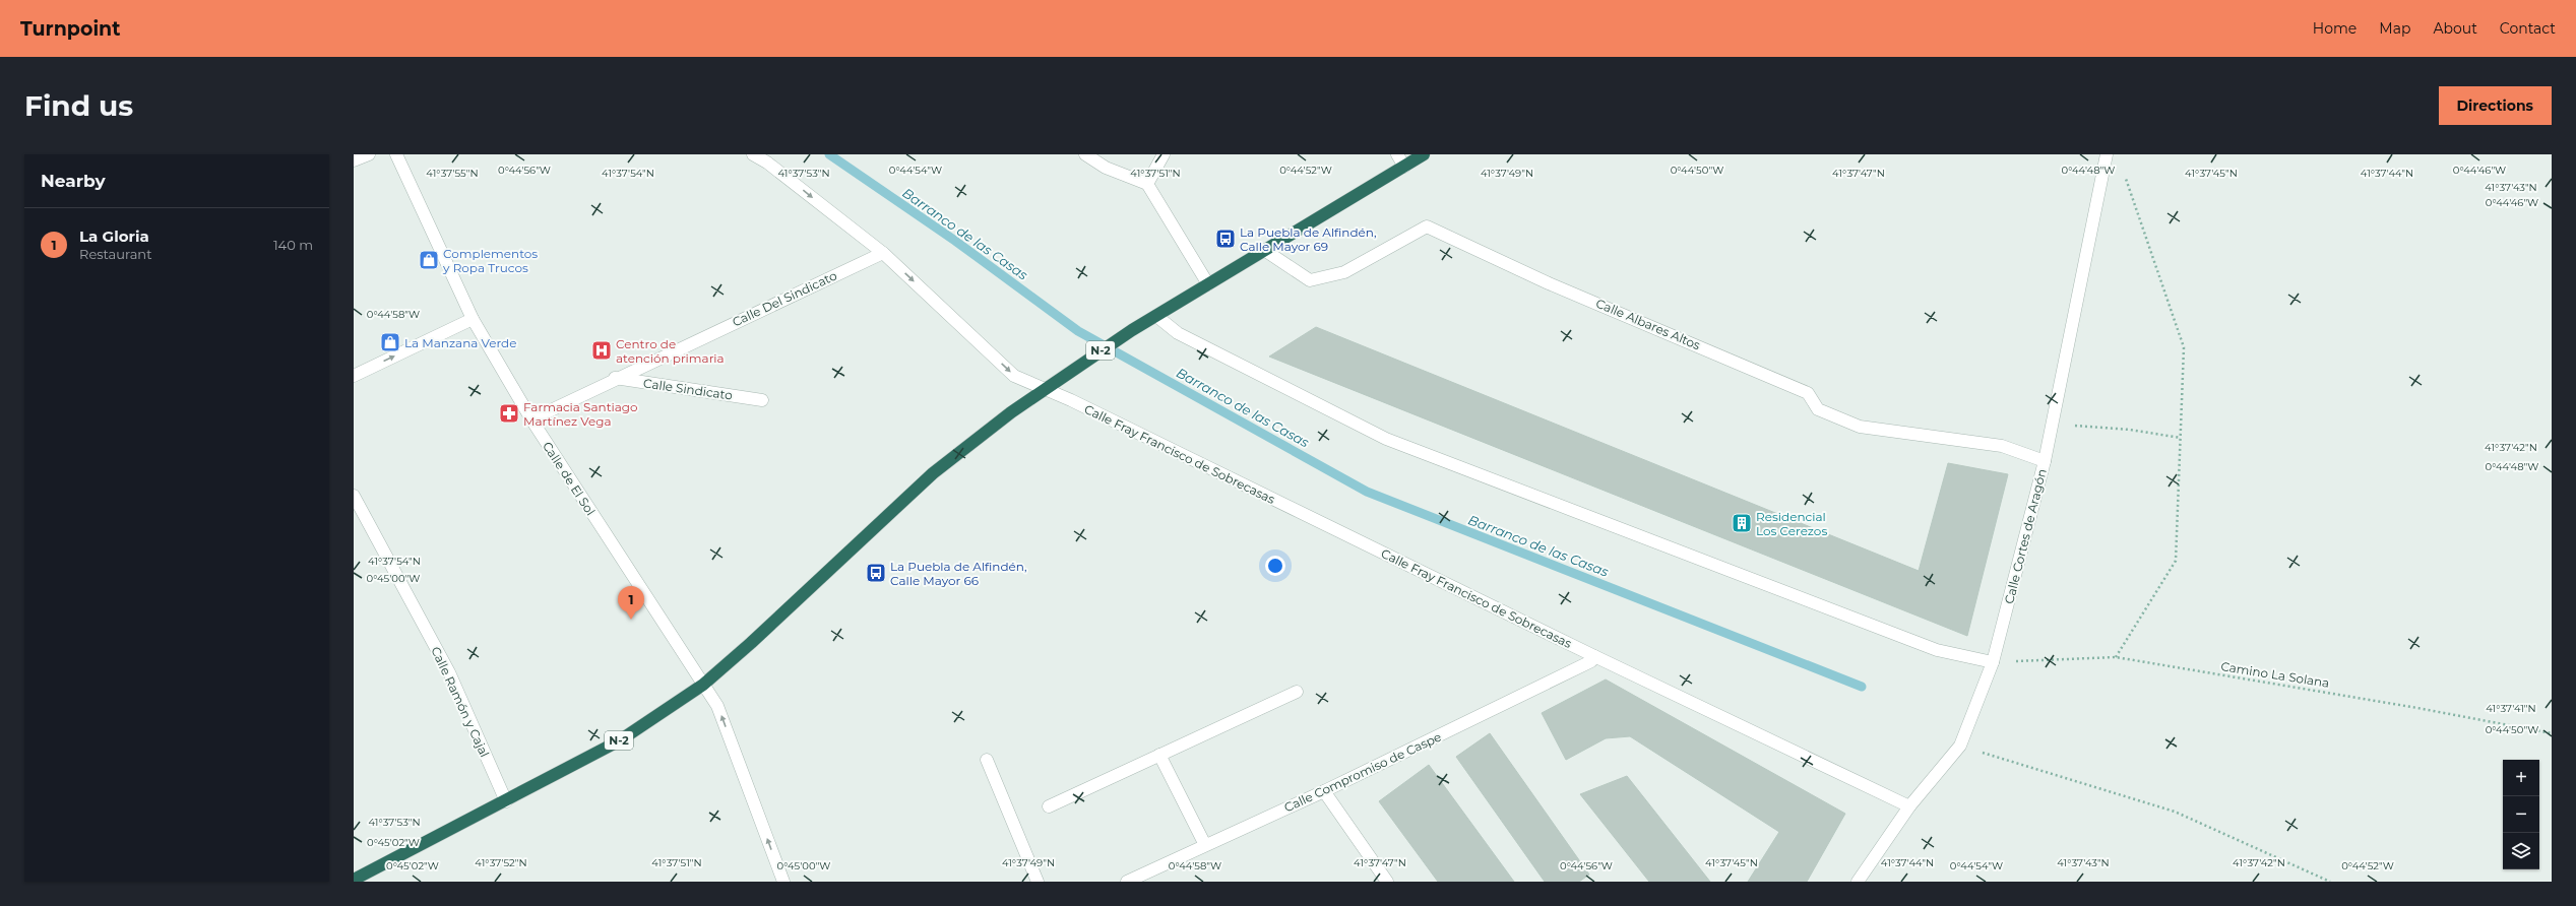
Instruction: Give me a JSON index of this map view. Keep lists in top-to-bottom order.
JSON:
{
  "streets": {
    "highway": ["N-2"],
    "street": [
      "Calle Del Sindicato",
      "Calle Albares Altos",
      "Calle Sindicato",
      "Calle Fray Francisco de Sobrecasas",
      "Calle de El Sol",
      "Calle Cortes de Aragón",
      "Calle Ramón y Cajal",
      "Calle Compromiso de Caspe"
    ],
    "path": ["Camino La Solana"]
  },
  "crossings": [
    ["Calle Del Sindicato", "Calle Sindicato"],
    ["Calle Del Sindicato", "Calle Fray Francisco de Sobrecasas"],
    ["Calle Del Sindicato", "Calle de El Sol"],
    ["Calle Albares Altos", "N-2"],
    ["Calle Albares Altos", "Calle Cortes de Aragón"],
    ["N-2", "Calle Fray Francisco de Sobrecasas"],
    ["N-2", "Calle de El Sol"],
    ["N-2", "Calle Ramón y Cajal"],
    ["Calle Fray Francisco de Sobrecasas", "Calle Cortes de Aragón"],
    ["Calle Fray Francisco de Sobrecasas", "Calle Compromiso de Caspe"],
    ["Calle Cortes de Aragón", "Camino La Solana"]
  ],
  "water": ["Barranco de las Casas"],
  "places": {
    "bus stop": ["La Puebla de Alfindén, Calle Mayor 69", "La Puebla de Alfindén, Calle Mayor 66"],
    "shop": ["Complementos y Ropa Trucos", "La Manzana Verde"],
    "hospital": ["Centro de atención primaria"],
    "pharmacy": ["Farmacia Santiago Martínez Vega"],
    "building": ["Residencial Los Cerezos"]
  },
  "page": {
    "header": "Turnpoint",
    "nav": [
      "Home",
      "Map",
      "About",
      "Contact"
    ],
    "buttons": "Directions",
    "title": "Find us",
    "heading": "Nearby",
    "list": [
      {
        "mark": "1",
        "name": "La Gloria",
        "note": "Restaurant",
        "value": "140 m"
      }
    ],
    "pins": "1",
    "map_buttons": ["+", "−"]
  },
  "coordinates": [
    "0°44'56\"W",
    "0°44'54\"W",
    "0°44'52\"W",
    "0°44'50\"W",
    "0°44'48\"W",
    "0°44'46\"W",
    "41°37'54\"N",
    "41°37'53\"N",
    "41°37'51\"N",
    "41°37'49\"N",
    "41°37'47\"N",
    "41°37'44\"N",
    "41°37'55\"N",
    "41°37'45\"N",
    "41°37'43\"N",
    "0°44'58\"W",
    "41°37'42\"N",
    "0°45'00\"W",
    "41°37'41\"N",
    "0°45'02\"W",
    "41°37'52\"N"
  ]
}
